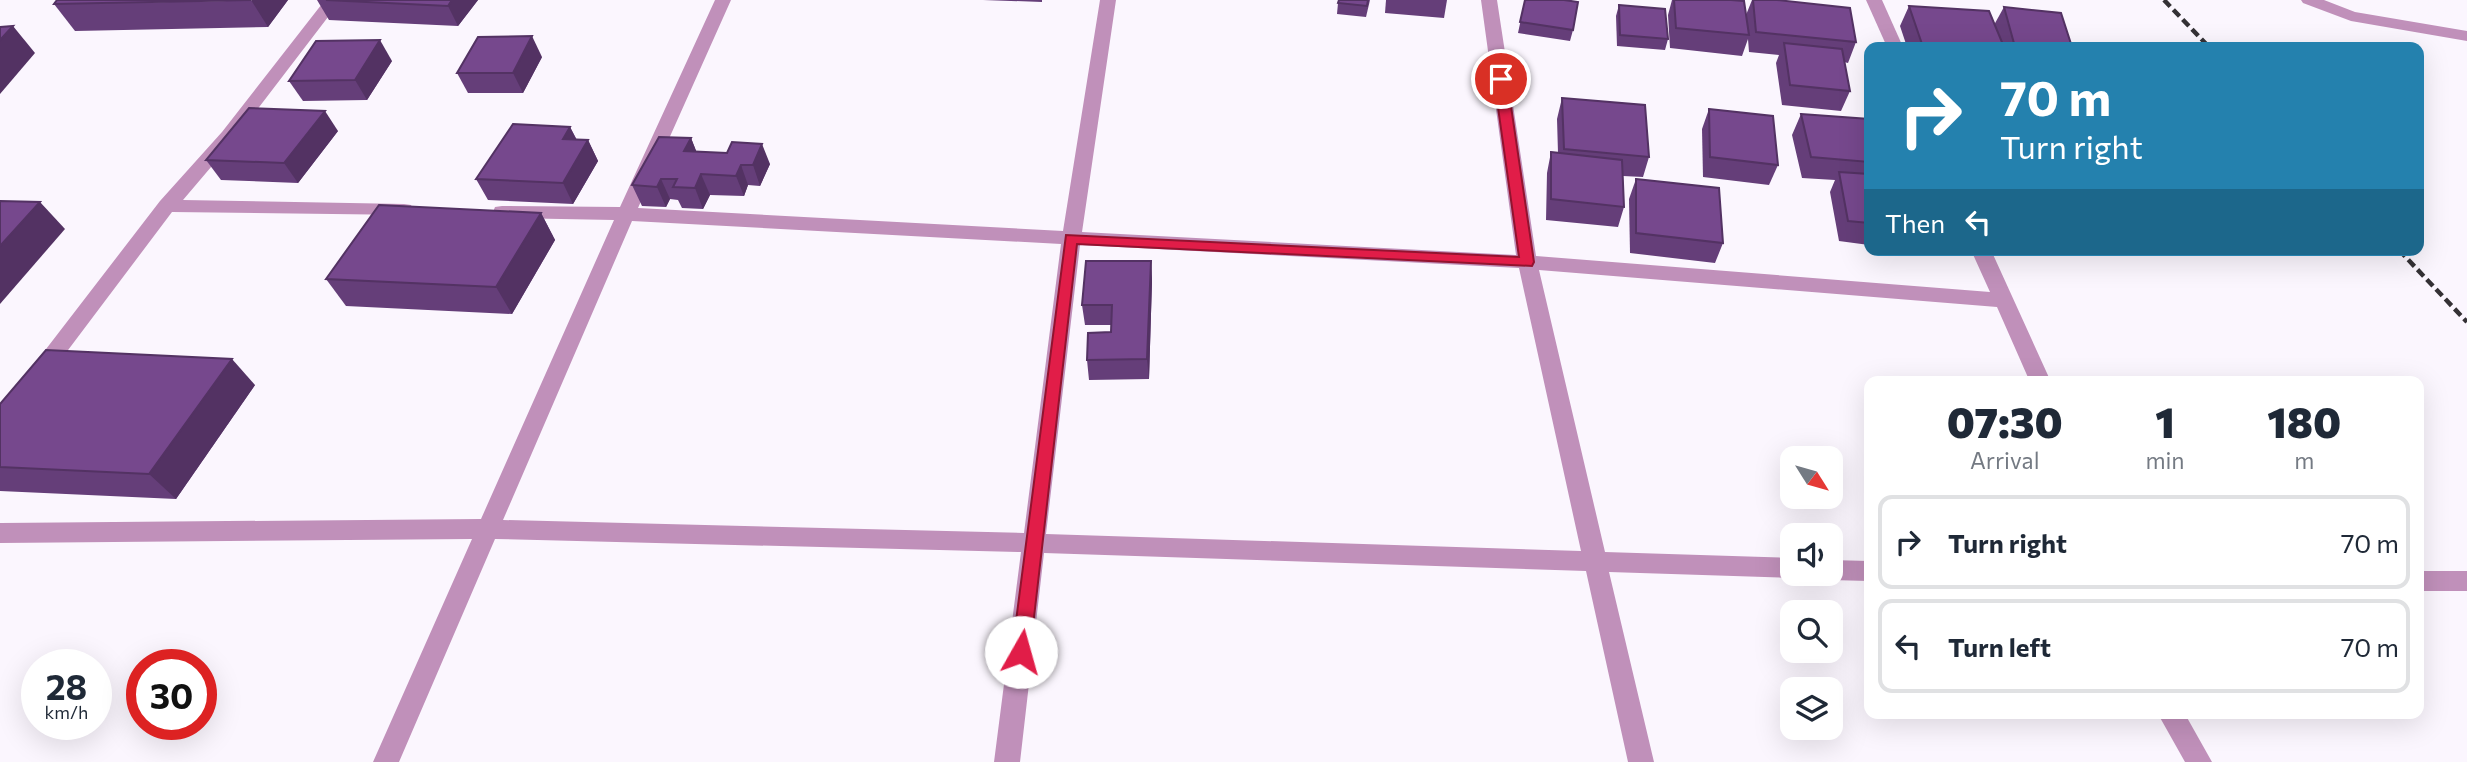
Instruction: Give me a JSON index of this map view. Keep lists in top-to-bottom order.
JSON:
{
  "north": "bottom right",
  "page": {
    "turn": ["70 m", "Turn right"],
    "then": "Then",
    "eta": [
      "07:30",
      "Arrival",
      "1",
      "min",
      "180",
      "m"
    ],
    "list": [
      {
        "name": "Turn right",
        "value": "70 m"
      },
      {
        "name": "Turn left",
        "value": "70 m"
      }
    ],
    "speed": "28 km/h",
    "limit": "30"
  }
}
